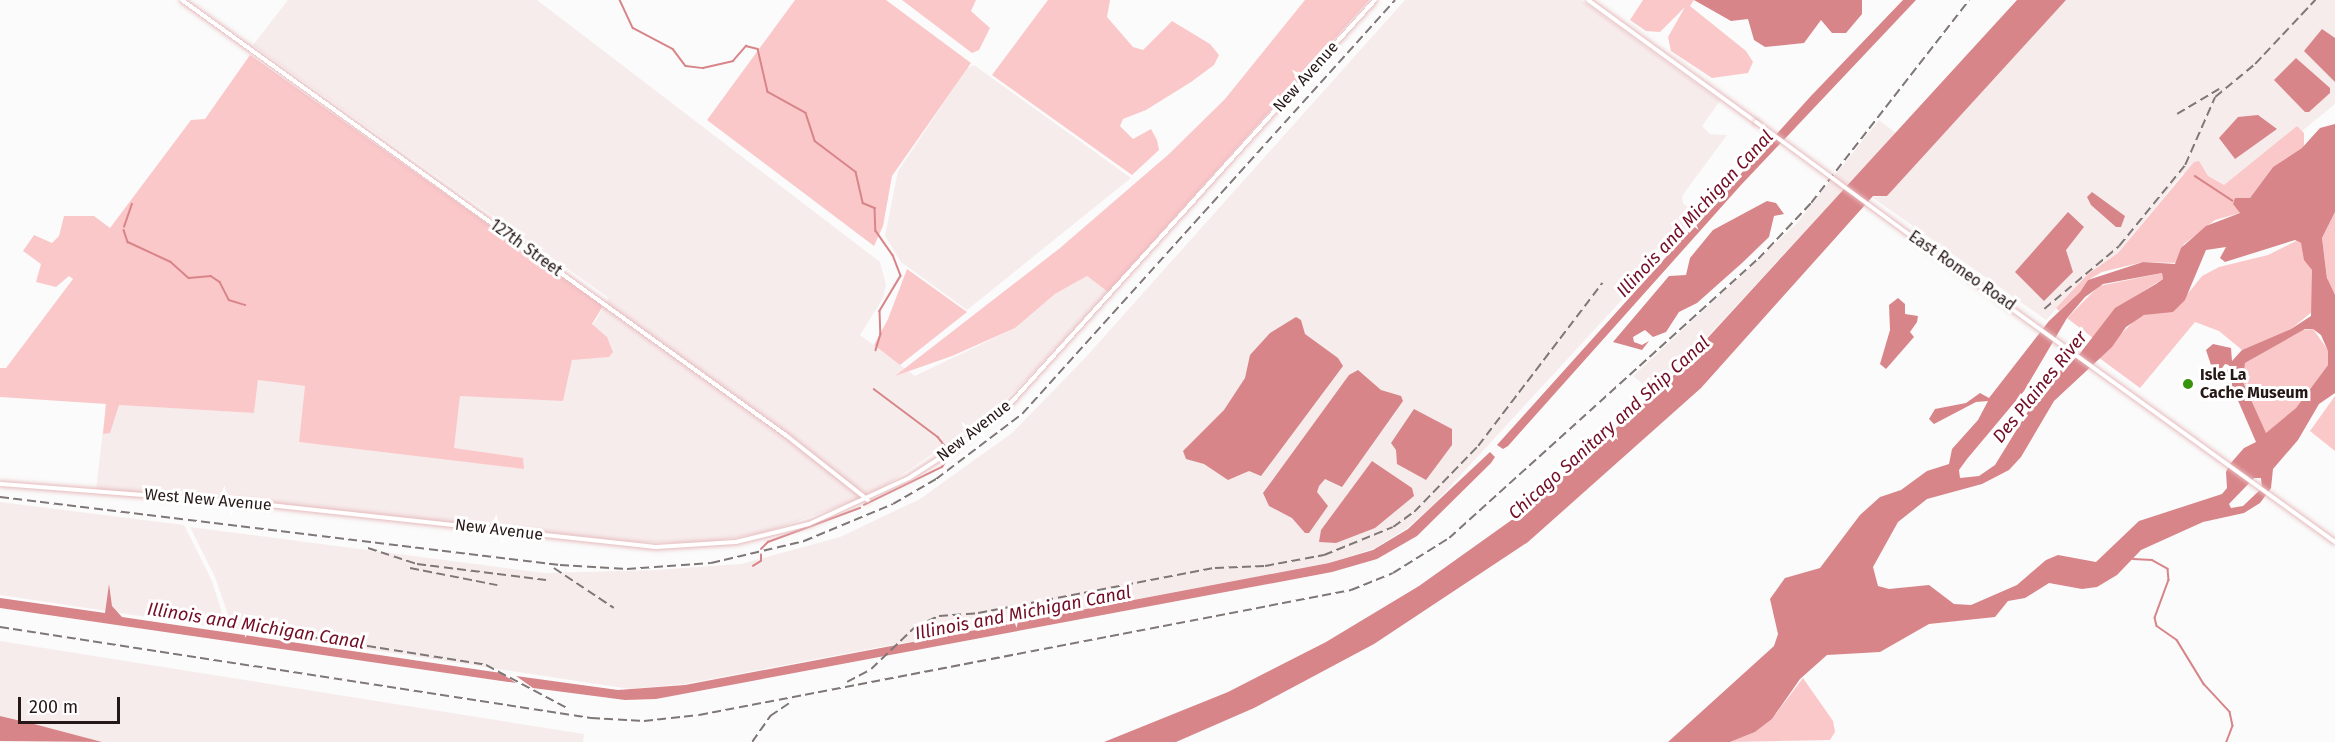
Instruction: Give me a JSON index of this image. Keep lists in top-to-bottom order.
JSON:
{
  "streets": {
    "main road": [
      "New Avenue",
      "127th Street",
      "East Romeo Road",
      "West New Avenue"
    ]
  },
  "crossings": [
    ["New Avenue", "127th Street"],
    ["New Avenue", "West New Avenue"]
  ],
  "water": ["Illinois and Michigan Canal", "Des Plaines River", "Chicago Sanitary and Ship Canal"],
  "places": ["Isle La Cache Museum"],
  "scale_bar": "200 m"
}
